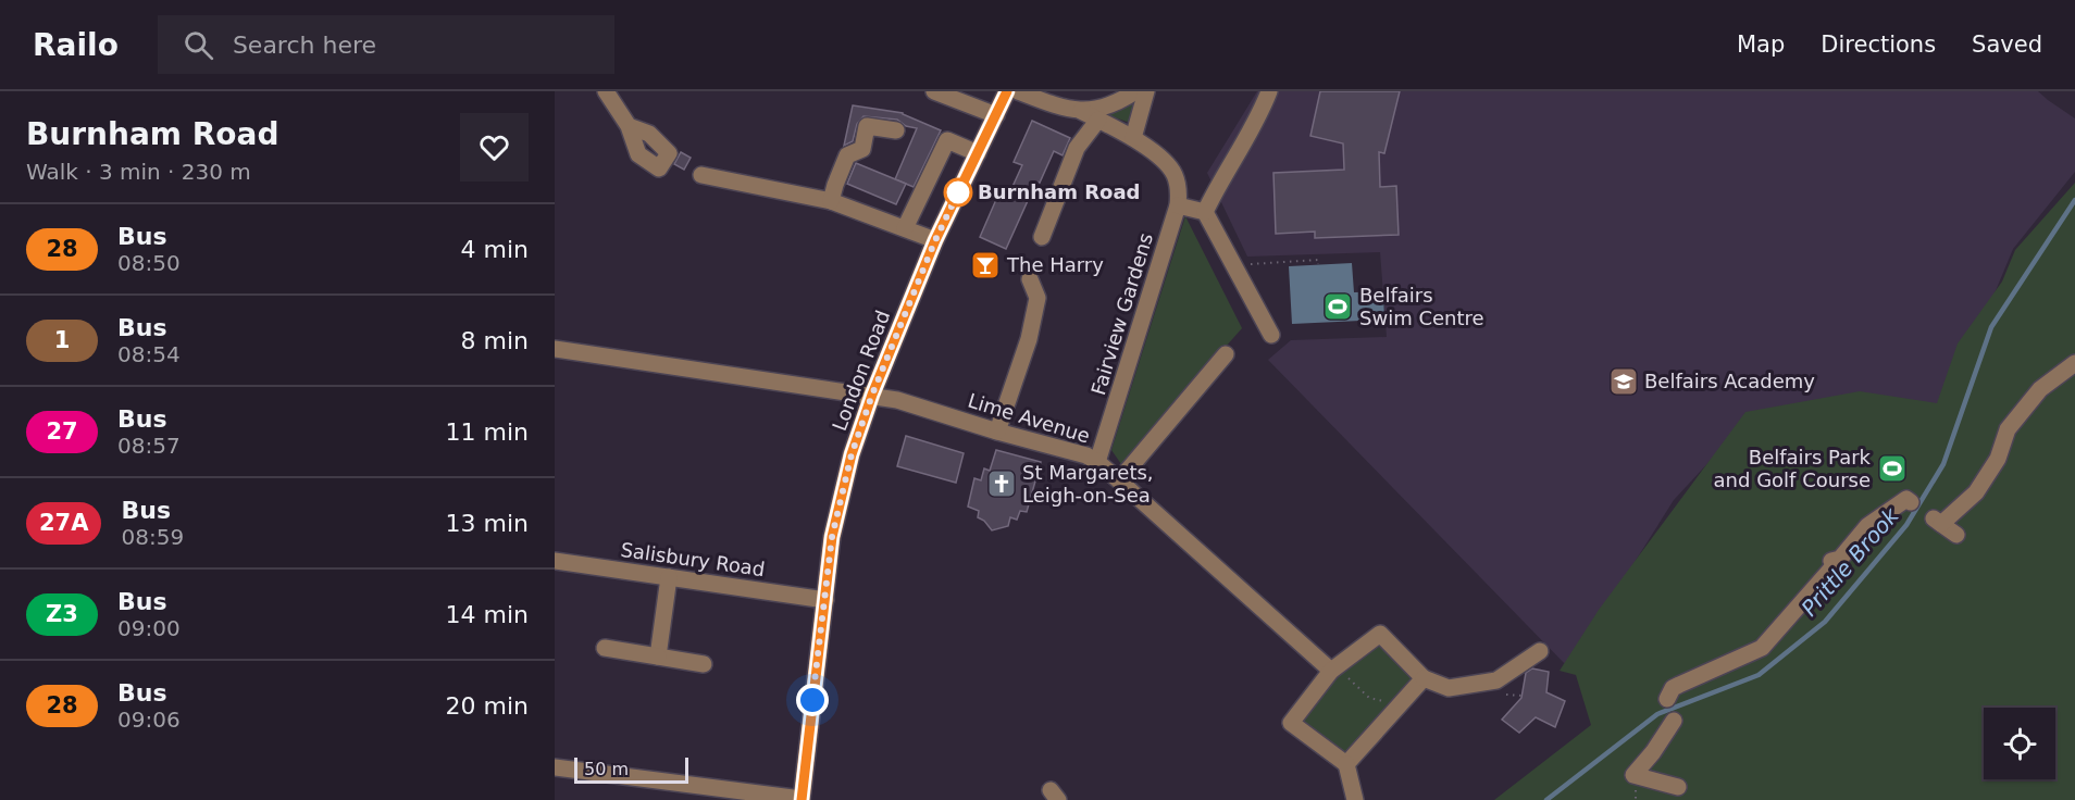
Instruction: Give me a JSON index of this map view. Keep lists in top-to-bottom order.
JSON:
{
  "streets": {
    "main road": ["London Road"],
    "street": ["Fairview Gardens", "Lime Avenue", "Salisbury Road"]
  },
  "crossings": [
    ["Fairview Gardens", "Lime Avenue"],
    ["London Road", "Lime Avenue"],
    ["London Road", "Salisbury Road"]
  ],
  "water": ["Prittle Brook"],
  "places": {
    "other": ["Burnham Road"],
    "bar": ["The Harry"],
    "sports": ["Belfairs Swim Centre", "Belfairs Park and Golf Course"],
    "school or university": ["Belfairs Academy"],
    "church": ["St Margarets, Leigh-on-Sea"]
  },
  "lines": ["bus line 28"],
  "scale_bar": "50 m",
  "page": {
    "header": "Railo",
    "search": "Search here",
    "nav": ["Map", "Directions", "Saved"],
    "heading": ["Burnham Road", "Walk · 3 min · 230 m"],
    "list": [
      {
        "mark": "28",
        "name": "Bus",
        "note": "08:50",
        "value": "4 min"
      },
      {
        "mark": "1",
        "name": "Bus",
        "note": "08:54",
        "value": "8 min"
      },
      {
        "mark": "27",
        "name": "Bus",
        "note": "08:57",
        "value": "11 min"
      },
      {
        "mark": "27A",
        "name": "Bus",
        "note": "08:59",
        "value": "13 min"
      },
      {
        "mark": "Z3",
        "name": "Bus",
        "note": "09:00",
        "value": "14 min"
      },
      {
        "mark": "28",
        "name": "Bus",
        "note": "09:06",
        "value": "20 min"
      }
    ],
    "scale": "50 m"
  }
}
